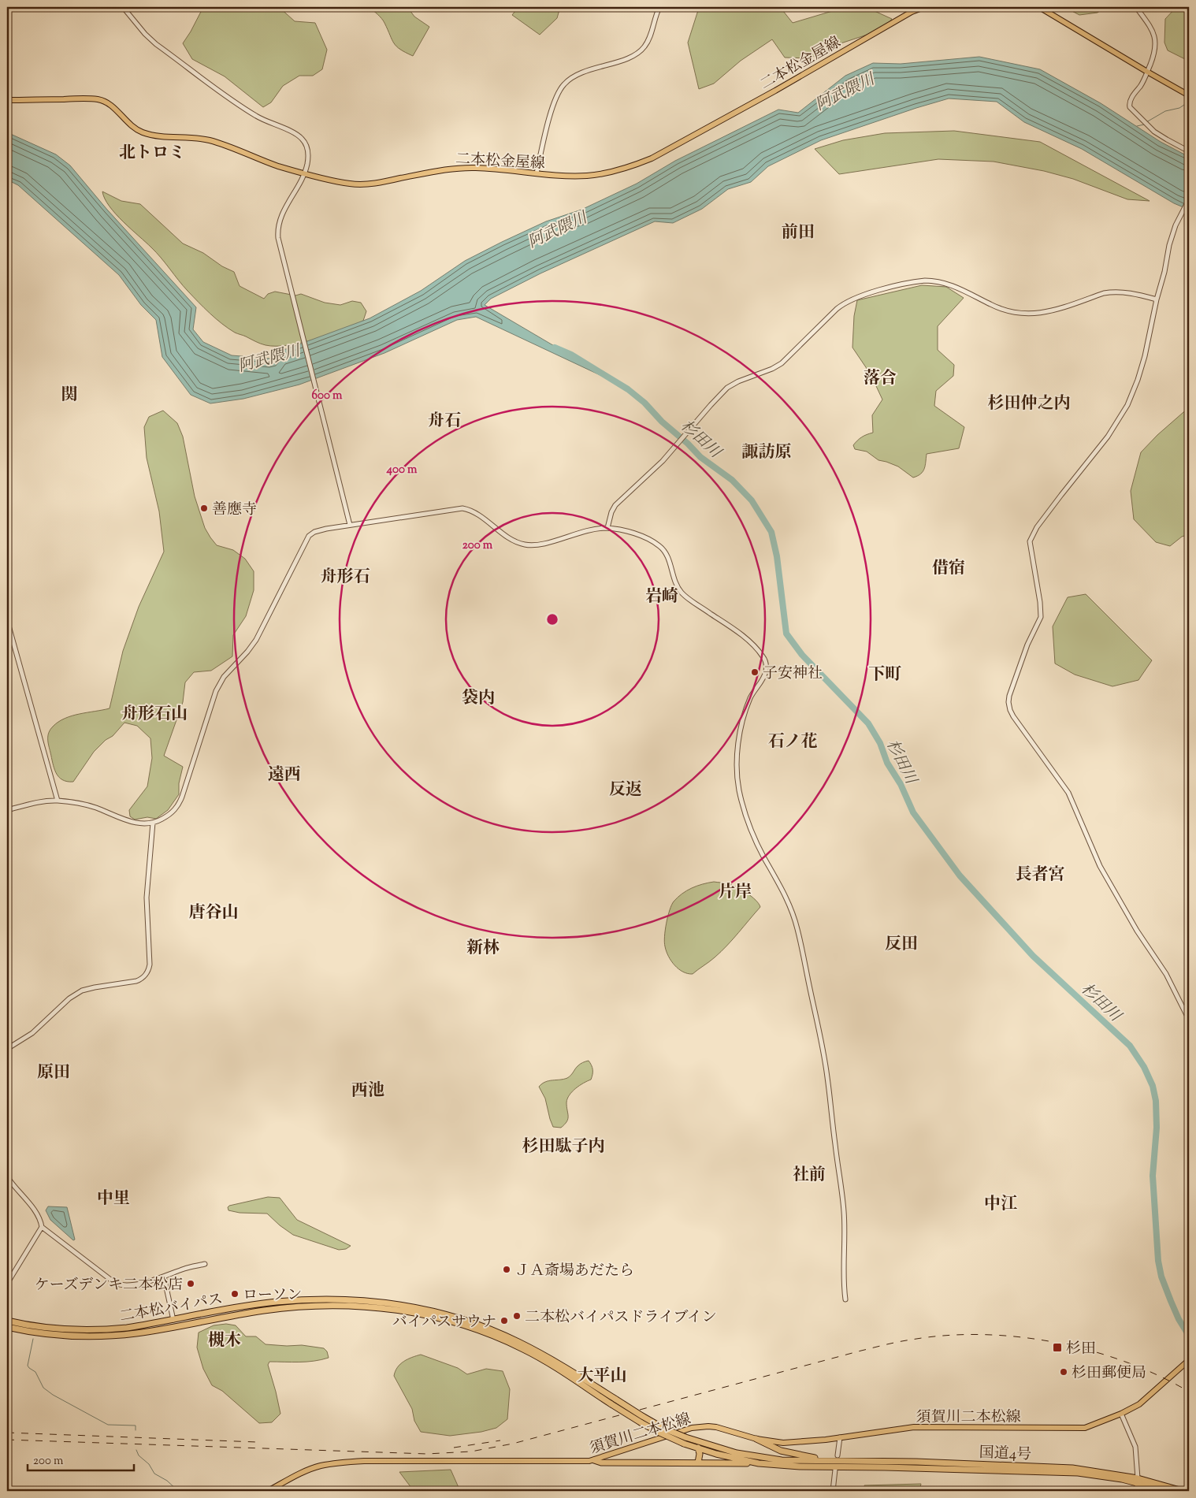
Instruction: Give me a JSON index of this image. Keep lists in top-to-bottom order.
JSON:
{
  "streets": {
    "highway": ["二本松バイパス", "国道4号"],
    "main road": ["二本松金屋線", "須賀川二本松線"]
  },
  "crossings": [
    ["二本松バイパス", "国道4号"]
  ],
  "districts": [
    "北トロミ",
    "前田",
    "落合",
    "関",
    "杉田仲之内",
    "舟石",
    "諏訪原",
    "借宿",
    "舟形石",
    "岩崎",
    "下町",
    "袋内",
    "舟形石山",
    "石ノ花",
    "遠西",
    "反返",
    "長者宮",
    "片岸",
    "唐谷山",
    "反田",
    "新林",
    "原田",
    "西池",
    "杉田駄子内",
    "社前",
    "中里",
    "中江",
    "槻木",
    "大平山"
  ],
  "water": ["阿武隈川", "杉田川"],
  "places": {
    "other": [
      "善應寺",
      "子安神社",
      "ＪＡ斎場あだたら",
      "ケーズデンキ二本松店",
      "ローソン",
      "二本松バイパスドライブイン",
      "バイパスサウナ",
      "杉田郵便局"
    ],
    "transit": ["杉田"]
  },
  "scale_bar": "200 m",
  "rings": ["600 m", "400 m", "200 m"]
}
